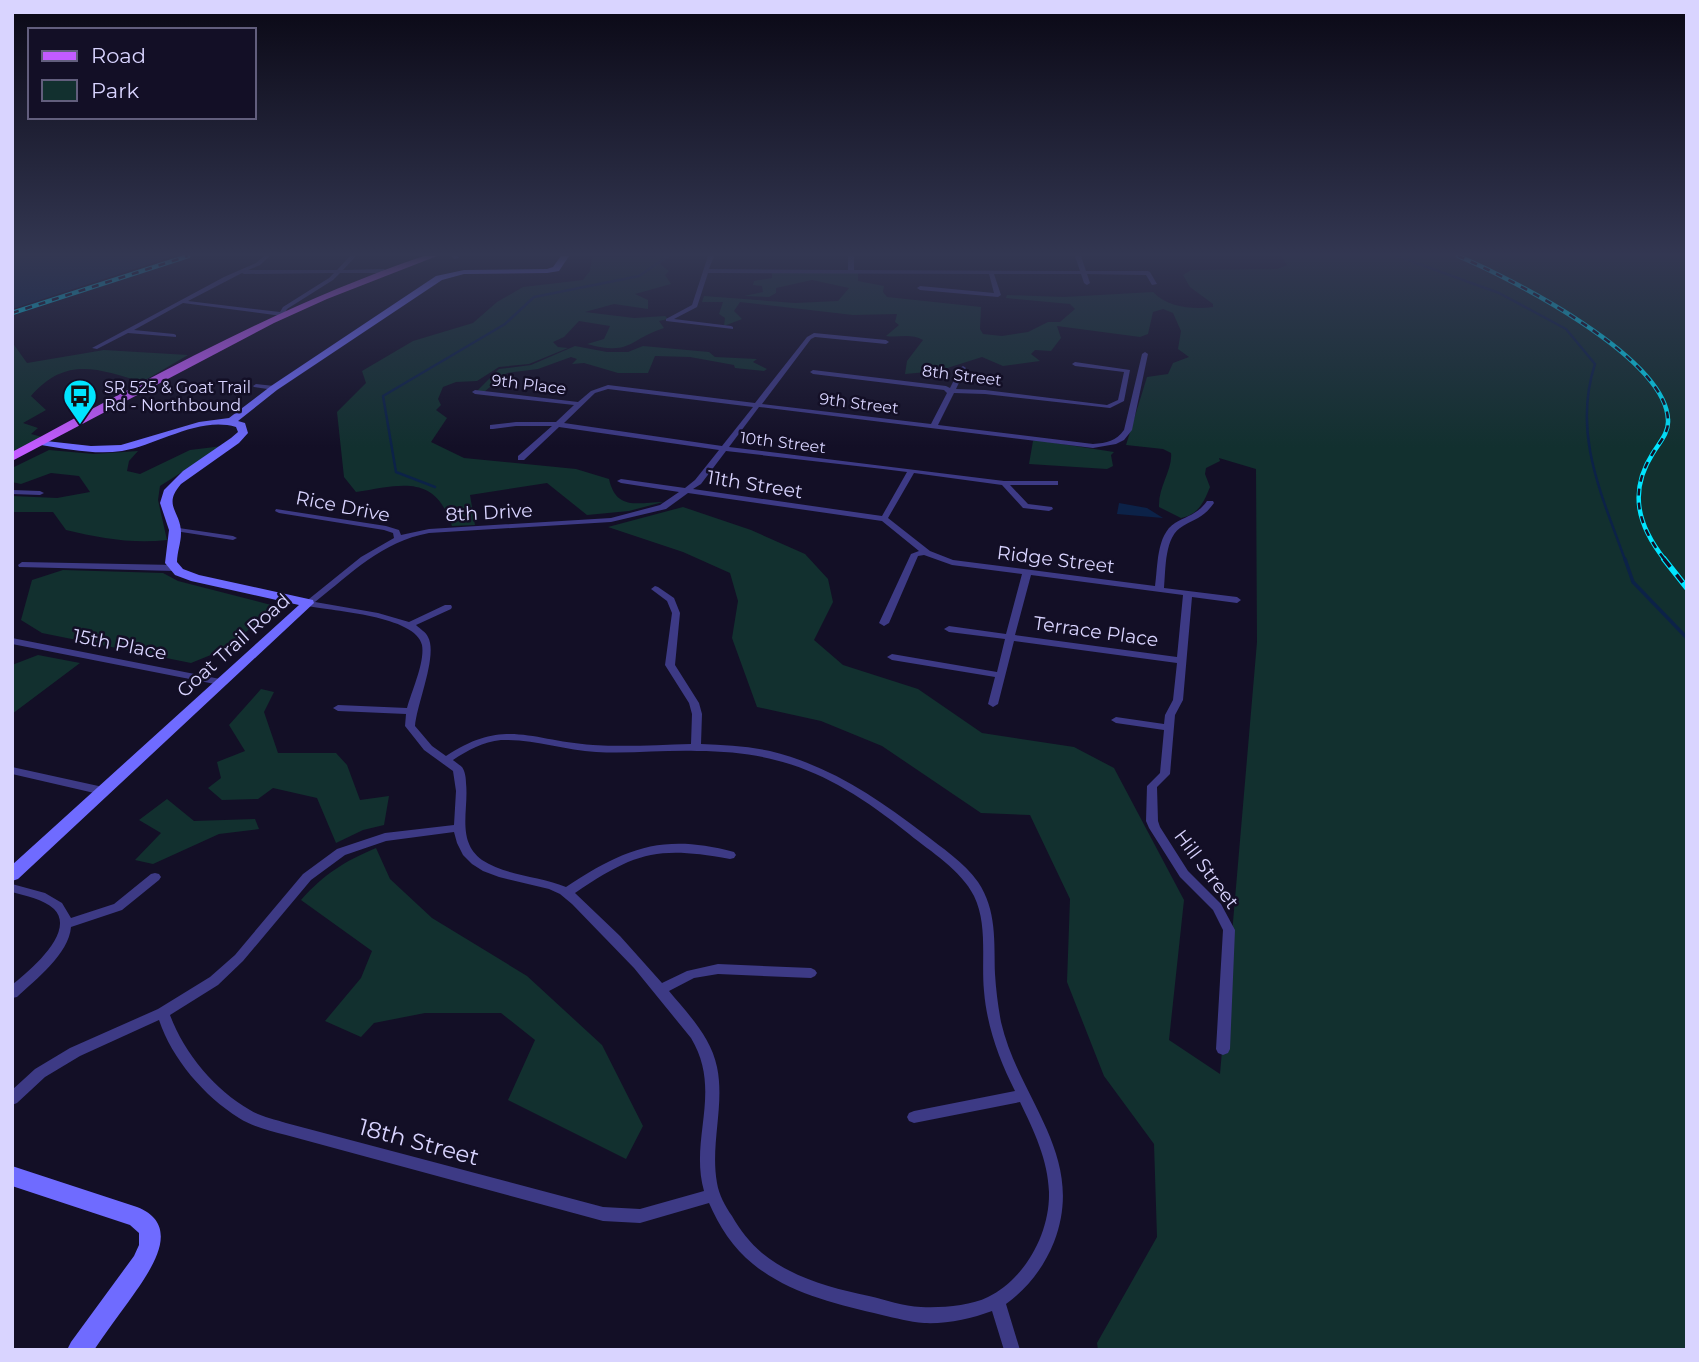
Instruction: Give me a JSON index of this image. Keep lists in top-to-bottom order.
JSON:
{
  "streets": {
    "street": [
      "8th Street",
      "9th Place",
      "9th Street",
      "10th Street",
      "11th Street",
      "Rice Drive",
      "8th Drive",
      "Ridge Street",
      "Terrace Place",
      "15th Place",
      "Goat Trail Road",
      "Hill Street",
      "18th Street"
    ]
  },
  "crossings": [
    ["9th Place", "9th Street"],
    ["9th Street", "8th Drive"],
    ["10th Street", "8th Drive"],
    ["11th Street", "8th Drive"],
    ["11th Street", "Ridge Street"],
    ["Rice Drive", "8th Drive"],
    ["8th Drive", "Goat Trail Road"],
    ["Ridge Street", "Hill Street"],
    ["Terrace Place", "Hill Street"],
    ["15th Place", "Goat Trail Road"]
  ],
  "places": {
    "bus stop": ["SR 525 & Goat Trail Rd - Northbound"]
  },
  "legend": ["Road", "Park"]
}
